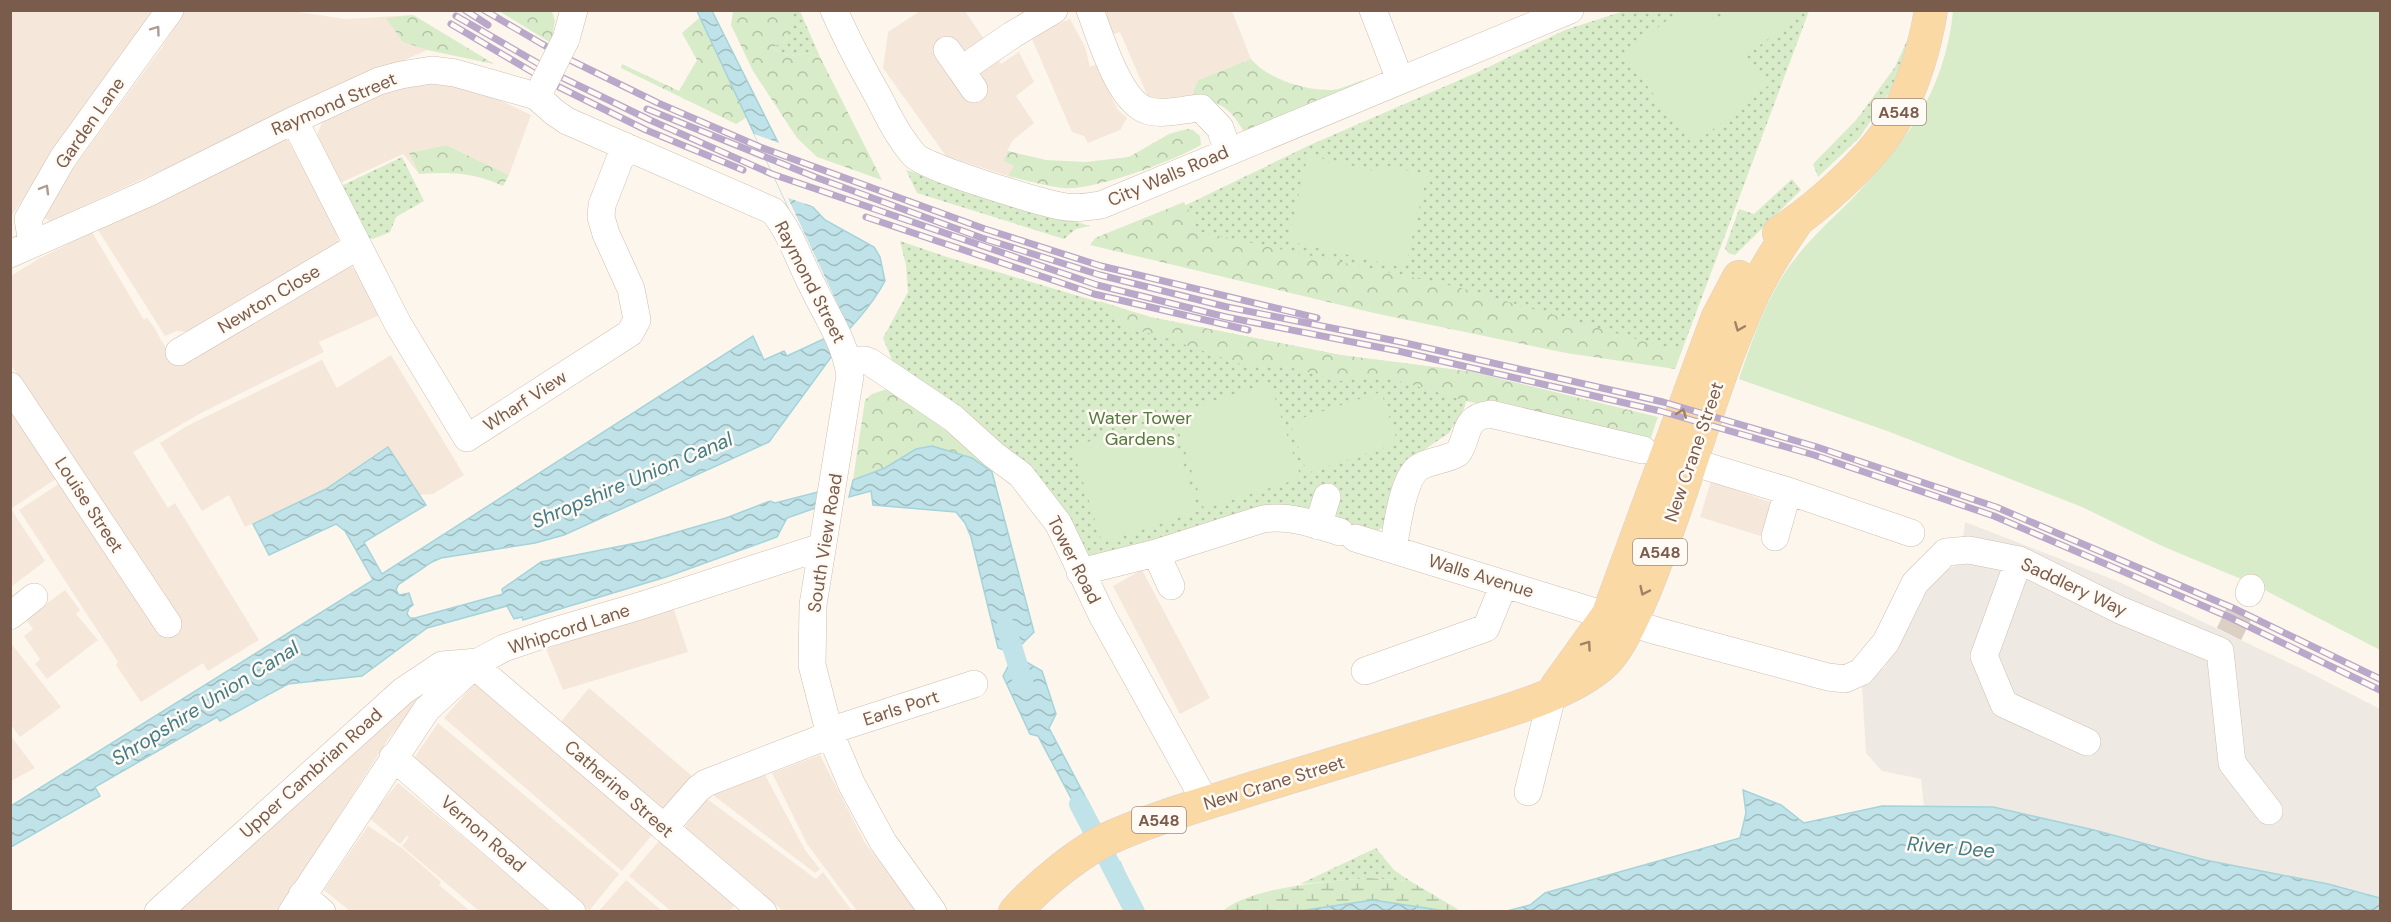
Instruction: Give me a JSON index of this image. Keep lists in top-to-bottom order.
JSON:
{
  "streets": {
    "main road": ["A548", "New Crane Street"],
    "street": [
      "Raymond Street",
      "Garden Lane",
      "City Walls Road",
      "Newton Close",
      "Wharf View",
      "Louise Street",
      "South View Road",
      "Tower Road",
      "Walls Avenue",
      "Saddlery Way",
      "Whipcord Lane",
      "Earls Port",
      "Upper Cambrian Road",
      "Catherine Street",
      "Vernon Road"
    ]
  },
  "crossings": [
    ["Raymond Street", "Garden Lane"],
    ["Raymond Street", "Wharf View"],
    ["Raymond Street", "South View Road"],
    ["Raymond Street", "Tower Road"],
    ["Newton Close", "Wharf View"],
    ["New Crane Street", "Tower Road"],
    ["New Crane Street", "Walls Avenue"],
    ["New Crane Street", "Saddlery Way"],
    ["South View Road", "Tower Road"],
    ["South View Road", "Whipcord Lane"],
    ["South View Road", "Earls Port"],
    ["Tower Road", "Walls Avenue"],
    ["Walls Avenue", "Saddlery Way"],
    ["Whipcord Lane", "Upper Cambrian Road"],
    ["Whipcord Lane", "Catherine Street"],
    ["Whipcord Lane", "Vernon Road"],
    ["Earls Port", "Catherine Street"],
    ["Upper Cambrian Road", "Catherine Street"]
  ],
  "one_way": ["Garden Lane"],
  "water": ["Shropshire Union Canal", "River Dee"],
  "parks": ["Water Tower Gardens"]
}
